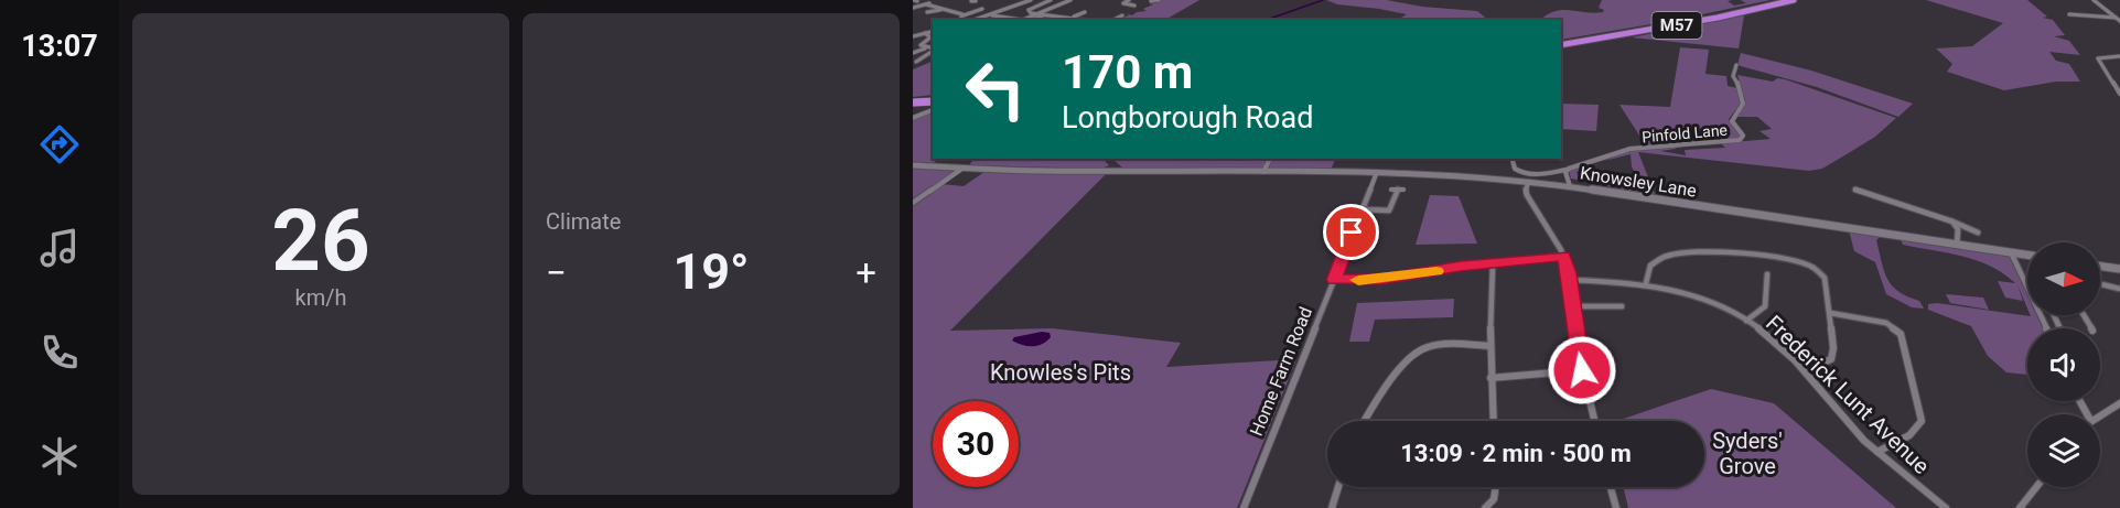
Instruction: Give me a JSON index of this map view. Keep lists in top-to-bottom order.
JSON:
{
  "streets": {
    "highway": ["M57"],
    "main road": ["Knowsley Lane"],
    "street": ["Pinfold Lane", "Home Farm Road", "Frederick Lunt Avenue"]
  },
  "crossings": [
    ["Knowsley Lane", "Home Farm Road"]
  ],
  "parks": ["Knowles's Pits", "Syders' Grove"],
  "north": "right",
  "page": {
    "tabs": "13:07",
    "tile": [
      ["26", "km/h"],
      "Climate"
    ],
    "turn": ["170 m", "Longborough Road"],
    "heat": ["−", "19°", "+"],
    "limit": "30",
    "trip": "13:09 · 2 min · 500 m"
  }
}
